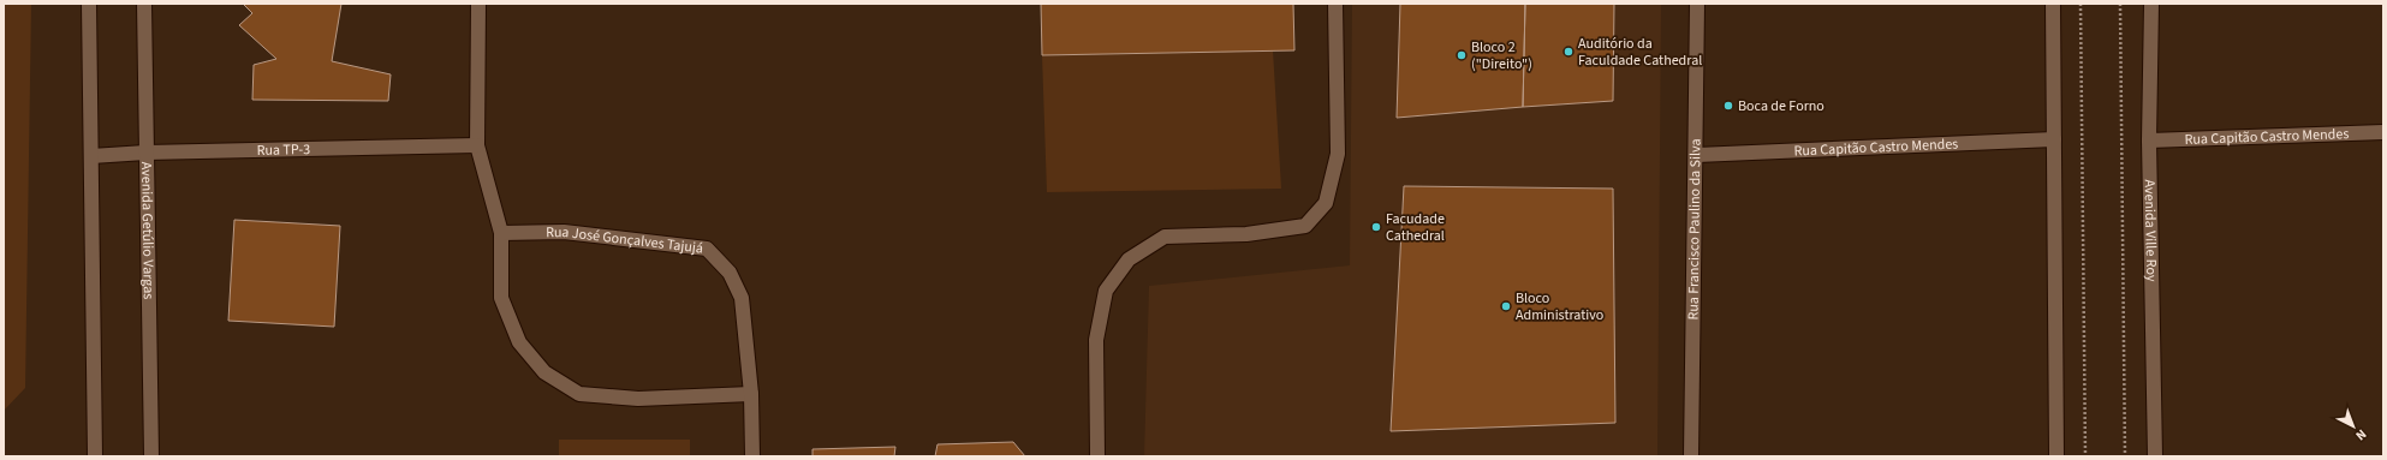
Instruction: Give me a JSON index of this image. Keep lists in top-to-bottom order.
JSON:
{
  "streets": {
    "street": [
      "Rua Capitão Castro Mendes",
      "Rua TP-3",
      "Avenida Getúlio Vargas",
      "Rua Francisco Paulino da Silva",
      "Avenida Ville Roy",
      "Rua José Gonçalves Tajujá"
    ]
  },
  "crossings": [
    ["Rua Capitão Castro Mendes", "Rua Francisco Paulino da Silva"],
    ["Rua Capitão Castro Mendes", "Avenida Ville Roy"],
    ["Rua TP-3", "Avenida Getúlio Vargas"]
  ],
  "places": [
    "Auditório da Faculdade Cathedral",
    "Bloco 2 (\"Direito\")",
    "Boca de Forno",
    "Facudade Cathedral",
    "Bloco Administrativo"
  ],
  "north": "bottom right"
}
